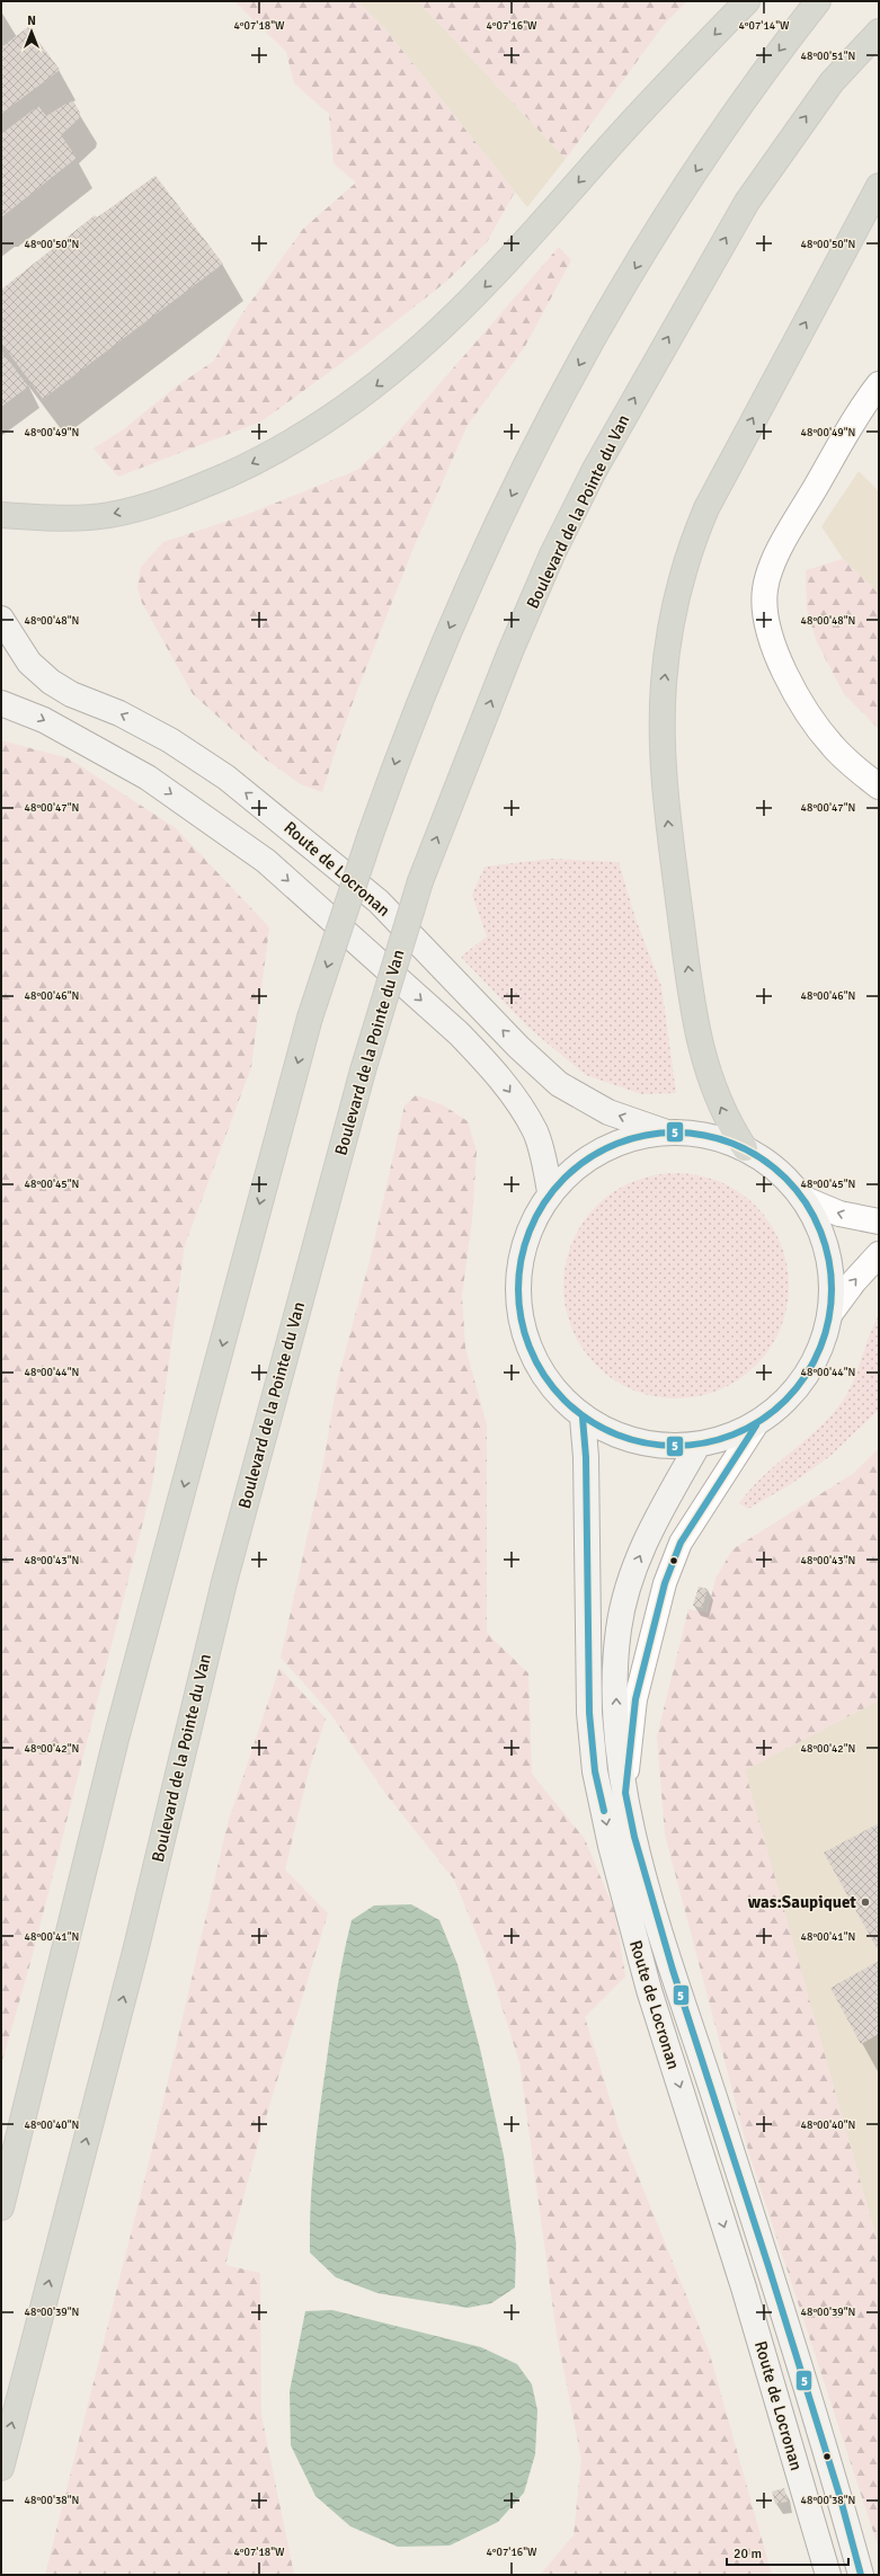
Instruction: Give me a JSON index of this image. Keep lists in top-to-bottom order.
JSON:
{
  "streets": {
    "highway": ["Boulevard de la Pointe du Van"],
    "main road": ["Route de Locronan"]
  },
  "places": ["was:Saupiquet"],
  "lines": ["transit line 5"],
  "scale_bar": "20 m",
  "north": "top",
  "coordinates": [
    "4°07'18\"W",
    "4°07'16\"W",
    "4°07'14\"W",
    "48°00'51\"N",
    "48°00'50\"N",
    "48°00'49\"N",
    "48°00'48\"N",
    "48°00'47\"N",
    "48°00'46\"N",
    "48°00'45\"N",
    "48°00'44\"N",
    "48°00'43\"N",
    "48°00'42\"N",
    "48°00'41\"N",
    "48°00'40\"N",
    "48°00'39\"N",
    "48°00'38\"N"
  ]
}
